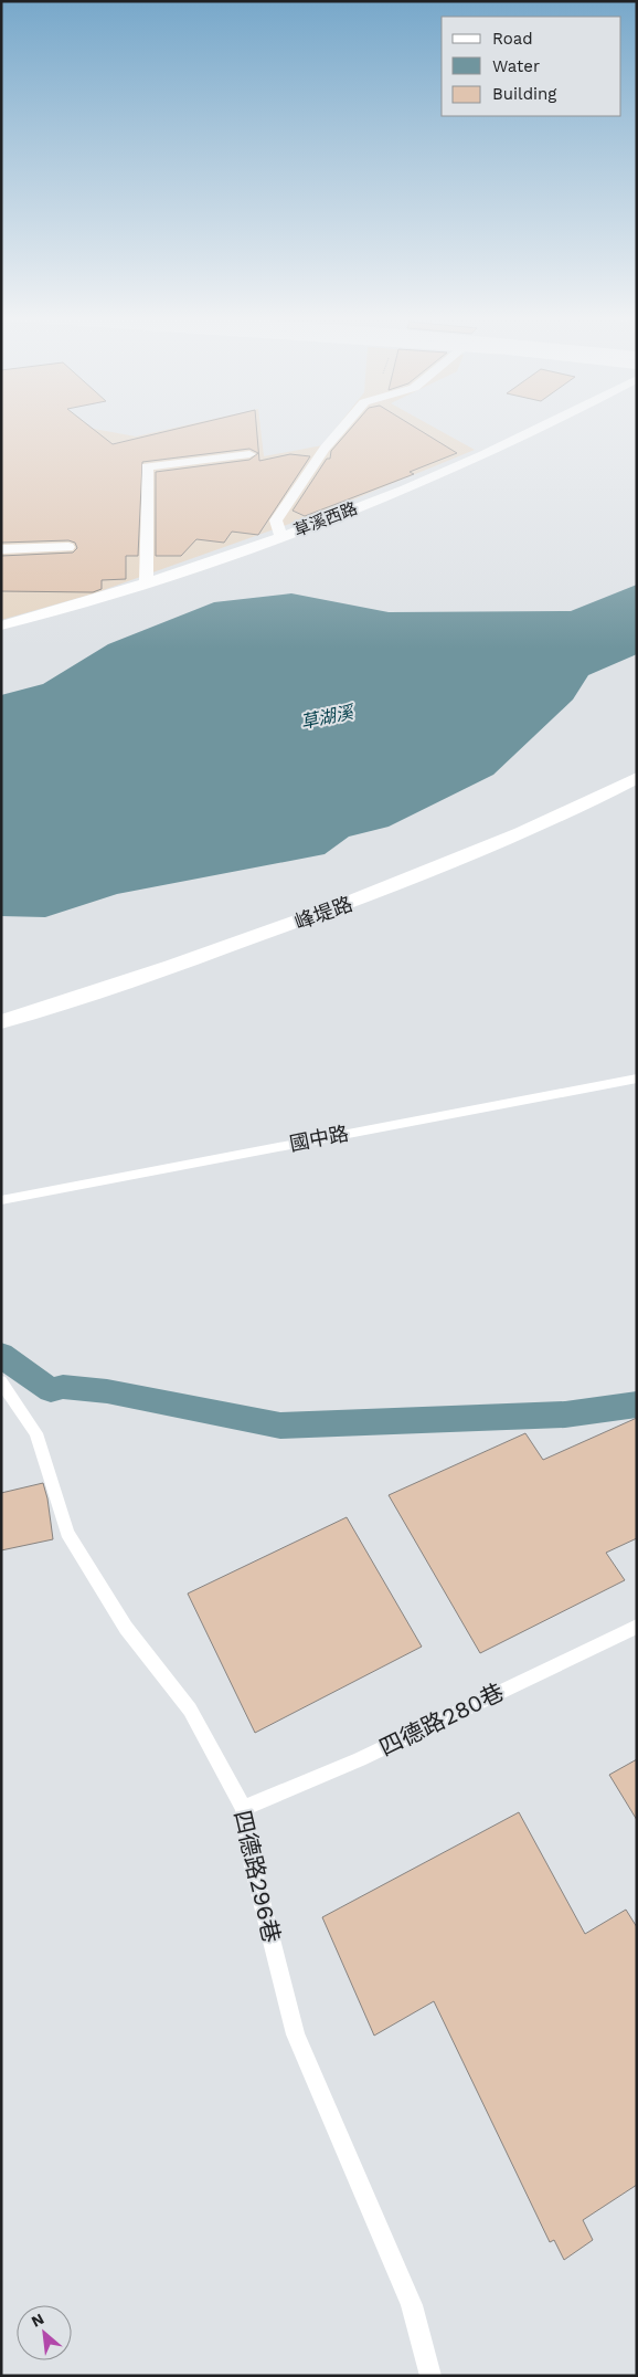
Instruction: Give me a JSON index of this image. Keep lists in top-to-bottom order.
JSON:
{
  "streets": {
    "street": ["草溪西路", "峰堤路"],
    "lane": ["國中路", "四德路280巷", "四德路296巷"]
  },
  "crossings": [
    ["四德路280巷", "四德路296巷"]
  ],
  "water": ["草湖溪"],
  "legend": ["Road", "Water", "Building"],
  "north": "top left"
}
